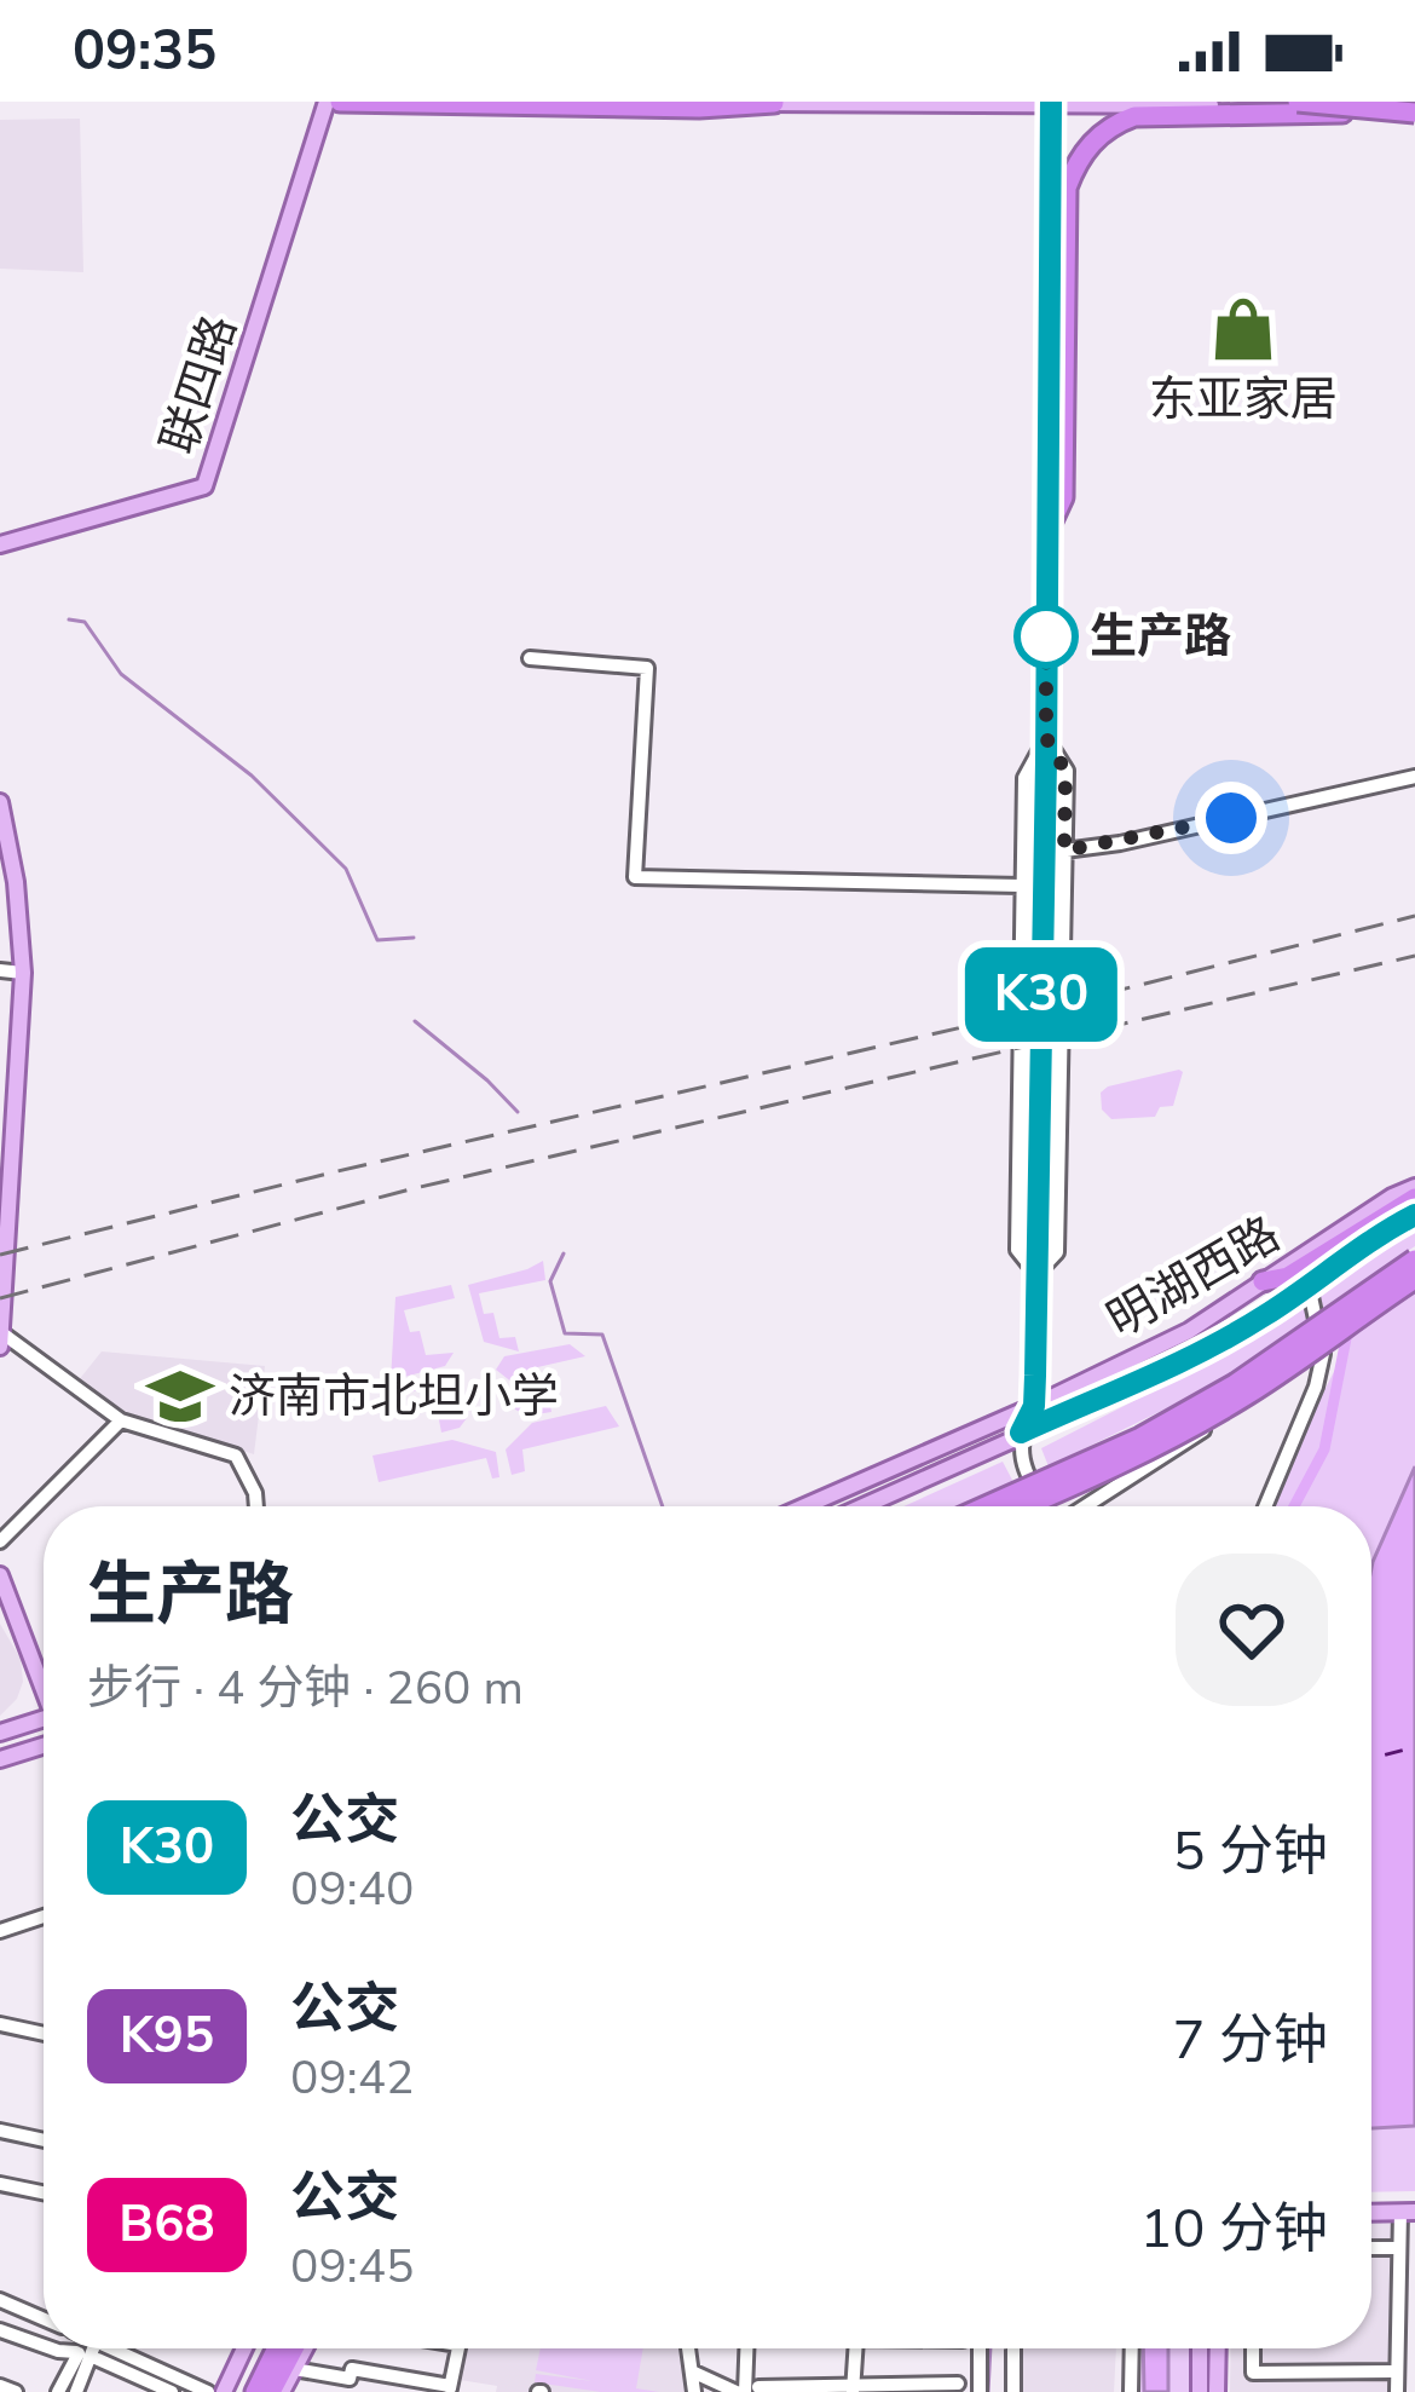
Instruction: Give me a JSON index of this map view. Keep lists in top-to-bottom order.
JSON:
{
  "streets": {
    "main road": ["联四路", "明湖西路"]
  },
  "places": {
    "shop": ["东亚家居"],
    "other": ["生产路"],
    "school or university": ["济南市北坦小学"]
  },
  "lines": ["bus line K30"],
  "page": {
    "status": "09:35",
    "on_map": "K30",
    "heading": ["生产路", "步行 · 4 分钟 · 260 m"],
    "list": [
      {
        "mark": "K30",
        "name": "公交",
        "note": "09:40",
        "value": "5 分钟"
      },
      {
        "mark": "K95",
        "name": "公交",
        "note": "09:42",
        "value": "7 分钟"
      },
      {
        "mark": "B68",
        "name": "公交",
        "note": "09:45",
        "value": "10 分钟"
      }
    ]
  }
}
